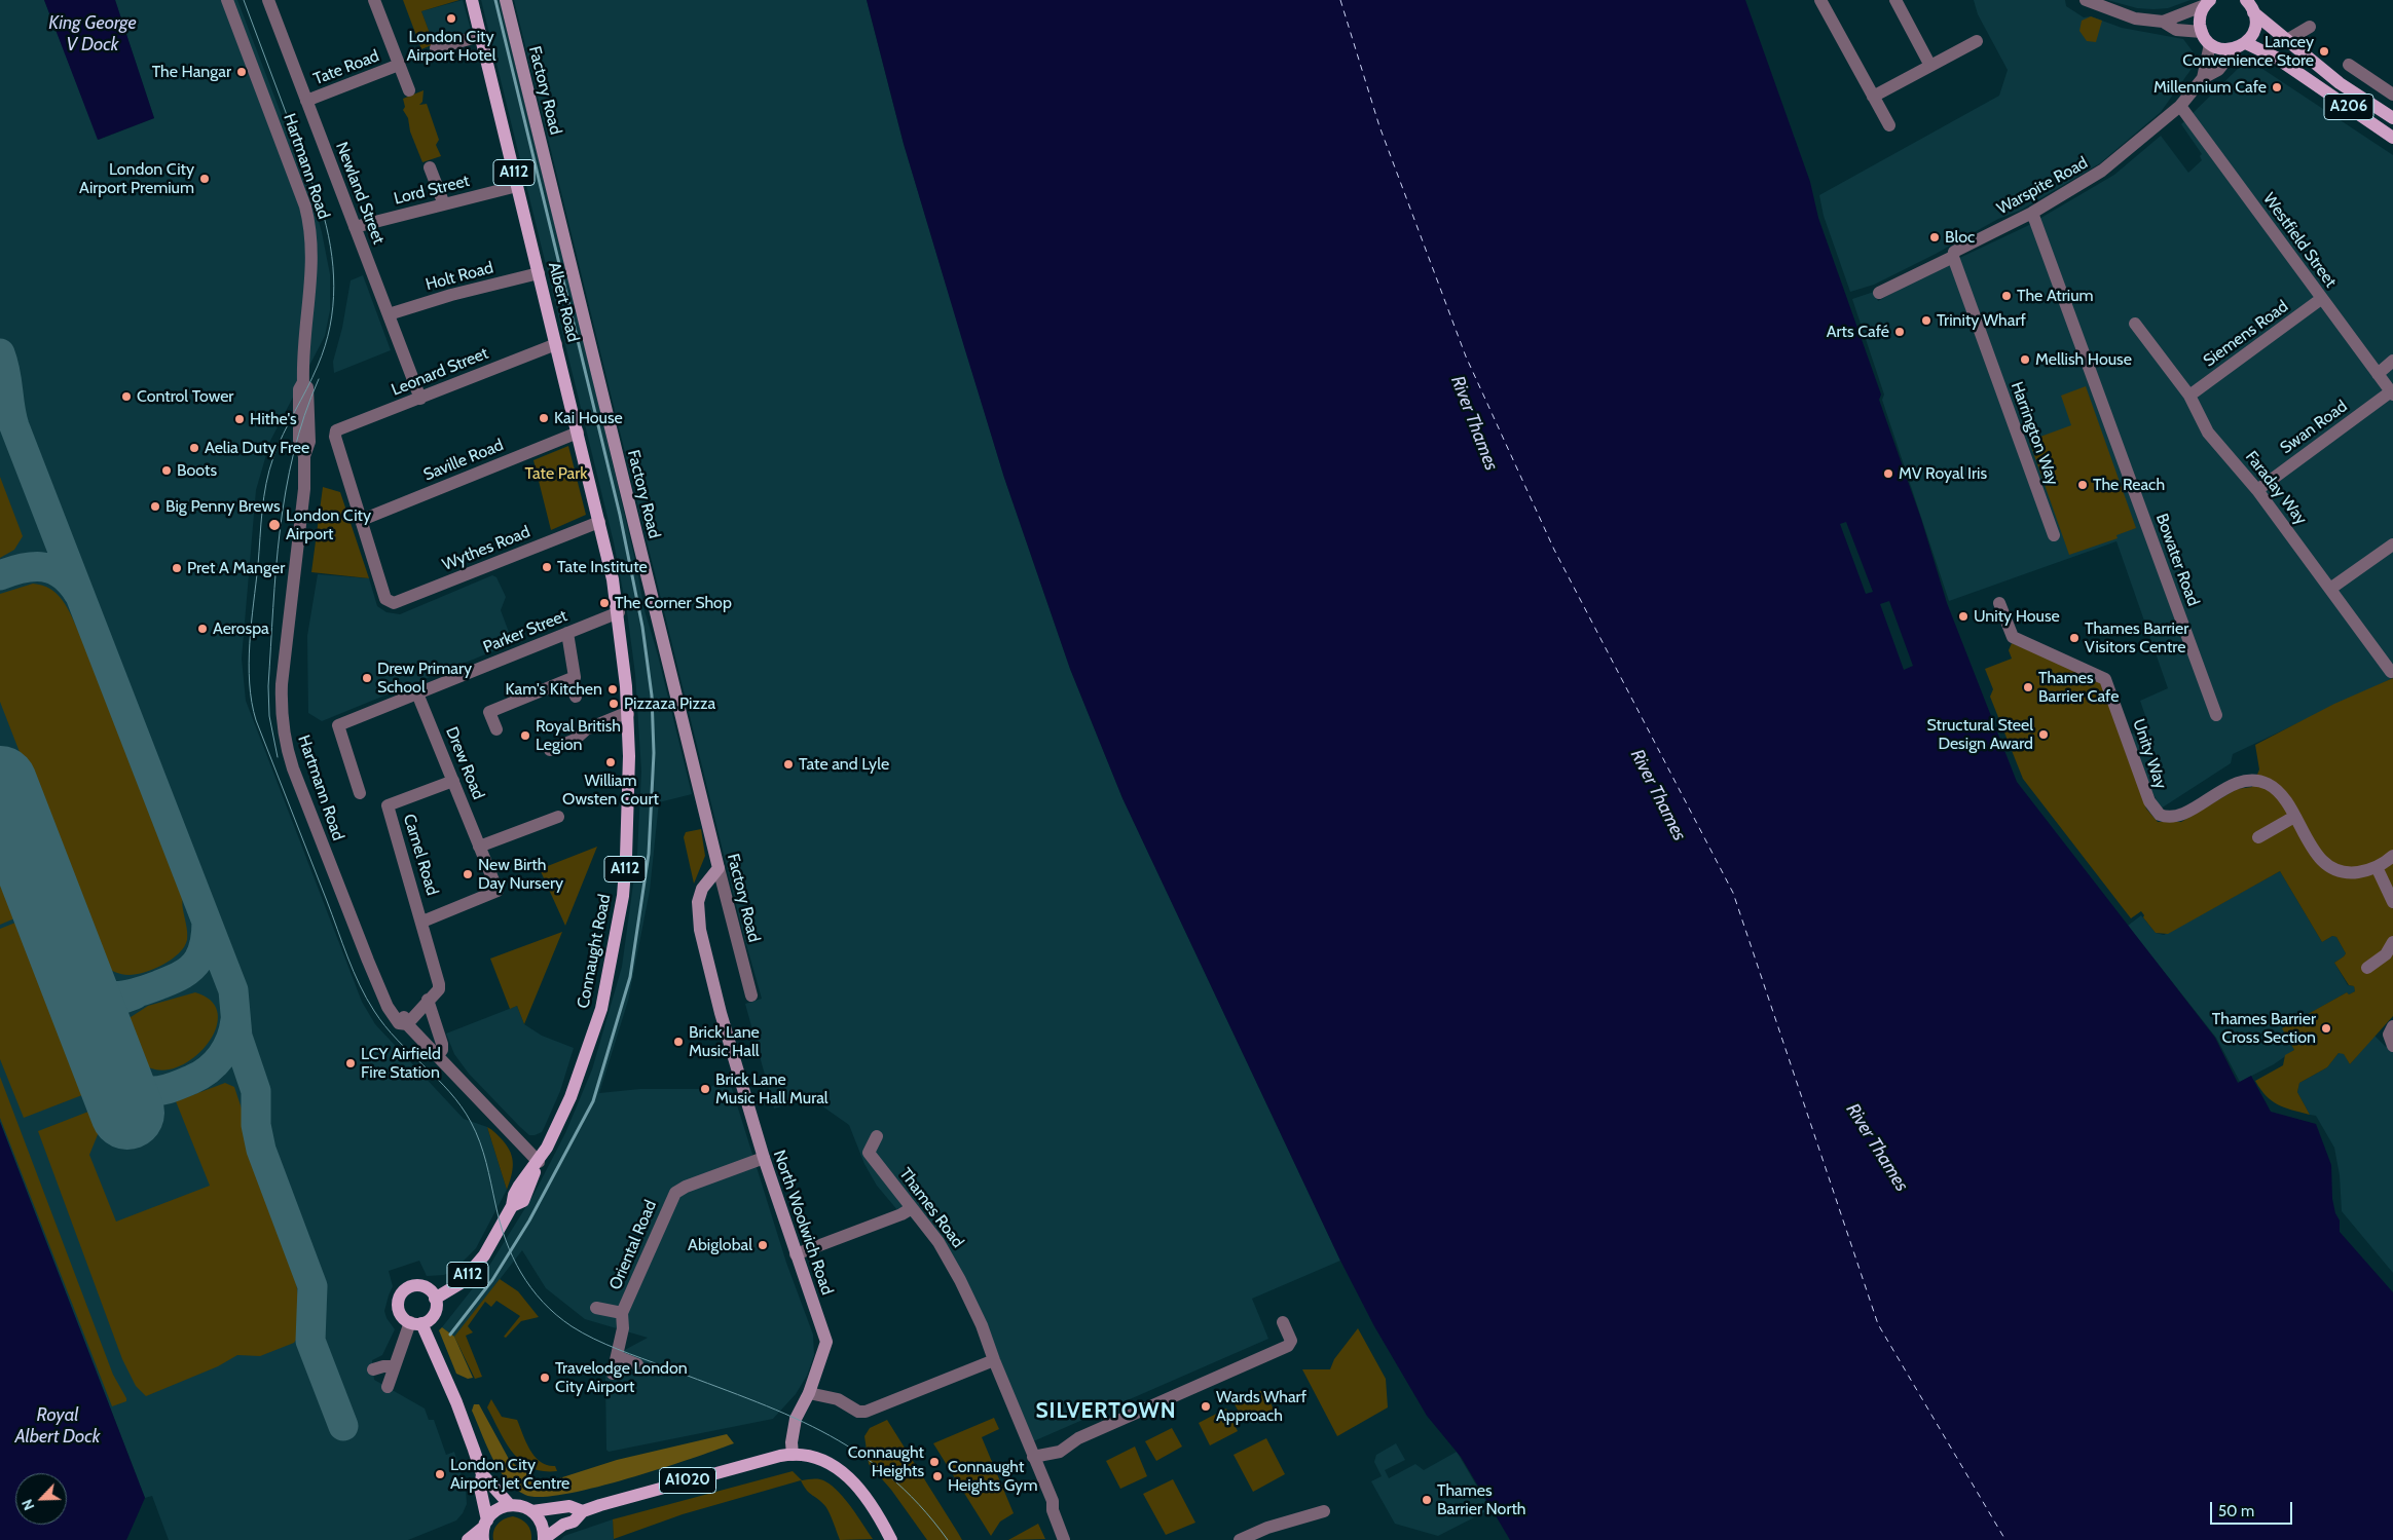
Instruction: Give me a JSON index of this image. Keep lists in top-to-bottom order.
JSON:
{
  "streets": {
    "main road": [
      "A206",
      "A112",
      "Albert Road",
      "Connaught Road",
      "A1020"
    ],
    "street": [
      "Tate Road",
      "Factory Road",
      "Hartmann Road",
      "Warspite Road",
      "Lord Street",
      "Newland Street",
      "Westfield Street",
      "Holt Road",
      "Siemens Road",
      "Leonard Street",
      "Swan Road",
      "Harrington Way",
      "Saville Road",
      "Faraday Way",
      "Wythes Road",
      "Bowater Road",
      "Parker Street",
      "Unity Way",
      "Drew Road",
      "Camel Road",
      "Thames Road",
      "North Woolwich Road",
      "Oriental Road"
    ]
  },
  "crossings": [
    ["Tate Road", "Newland Street"],
    ["Factory Road", "North Woolwich Road"],
    ["A206", "Warspite Road"],
    ["Hartmann Road", "Camel Road"],
    ["Hartmann Road", "Connaught Road"],
    ["A112", "Connaught Road"],
    ["A112", "A1020"],
    ["Warspite Road", "Westfield Street"],
    ["Warspite Road", "Harrington Way"],
    ["Warspite Road", "Bowater Road"],
    ["Lord Street", "Newland Street"],
    ["Lord Street", "Albert Road"],
    ["Newland Street", "Holt Road"],
    ["Newland Street", "Leonard Street"],
    ["Westfield Street", "Siemens Road"],
    ["Westfield Street", "Swan Road"],
    ["Holt Road", "Albert Road"],
    ["Albert Road", "Leonard Street"],
    ["Albert Road", "Saville Road"],
    ["Albert Road", "Wythes Road"],
    ["Albert Road", "Parker Street"],
    ["Albert Road", "Connaught Road"],
    ["Siemens Road", "Faraday Way"],
    ["Leonard Street", "Saville Road"],
    ["Leonard Street", "Wythes Road"],
    ["Swan Road", "Faraday Way"],
    ["Saville Road", "Wythes Road"],
    ["Parker Street", "Drew Road"],
    ["Parker Street", "Connaught Road"],
    ["Drew Road", "Camel Road"],
    ["North Woolwich Road", "Oriental Road"],
    ["North Woolwich Road", "A1020"]
  ],
  "districts": ["SILVERTOWN"],
  "water": ["King George V Dock", "River Thames", "Royal Albert Dock"],
  "parks": ["Tate Park"],
  "places": [
    "London City Airport Hotel",
    "Lancey Convenience Store",
    "The Hangar",
    "Millennium Cafe",
    "London City Airport Premium",
    "Bloc",
    "The Atrium",
    "Trinity Wharf",
    "Arts Café",
    "Mellish House",
    "Control Tower",
    "Kai House",
    "Hithe's",
    "Aelia Duty Free",
    "Boots",
    "MV Royal Iris",
    "The Reach",
    "Big Penny Brews",
    "London City Airport",
    "Tate Institute",
    "Pret A Manger",
    "The Corner Shop",
    "Unity House",
    "Aerospa",
    "Thames Barrier Visitors Centre",
    "Drew Primary School",
    "Thames Barrier Cafe",
    "Kam's Kitchen",
    "Pizzaza Pizza",
    "Structural Steel Design Award",
    "Royal British Legion",
    "William Owsten Court",
    "Tate and Lyle",
    "New Birth Day Nursery",
    "Thames Barrier Cross Section",
    "Brick Lane Music Hall",
    "LCY Airfield Fire Station",
    "Brick Lane Music Hall Mural",
    "Abiglobal",
    "Travelodge London City Airport",
    "Wards Wharf Approach",
    "Connaught Heights",
    "London City Airport Jet Centre",
    "Connaught Heights Gym",
    "Thames Barrier North"
  ],
  "scale_bar": "50 m",
  "north": "bottom left"
}
